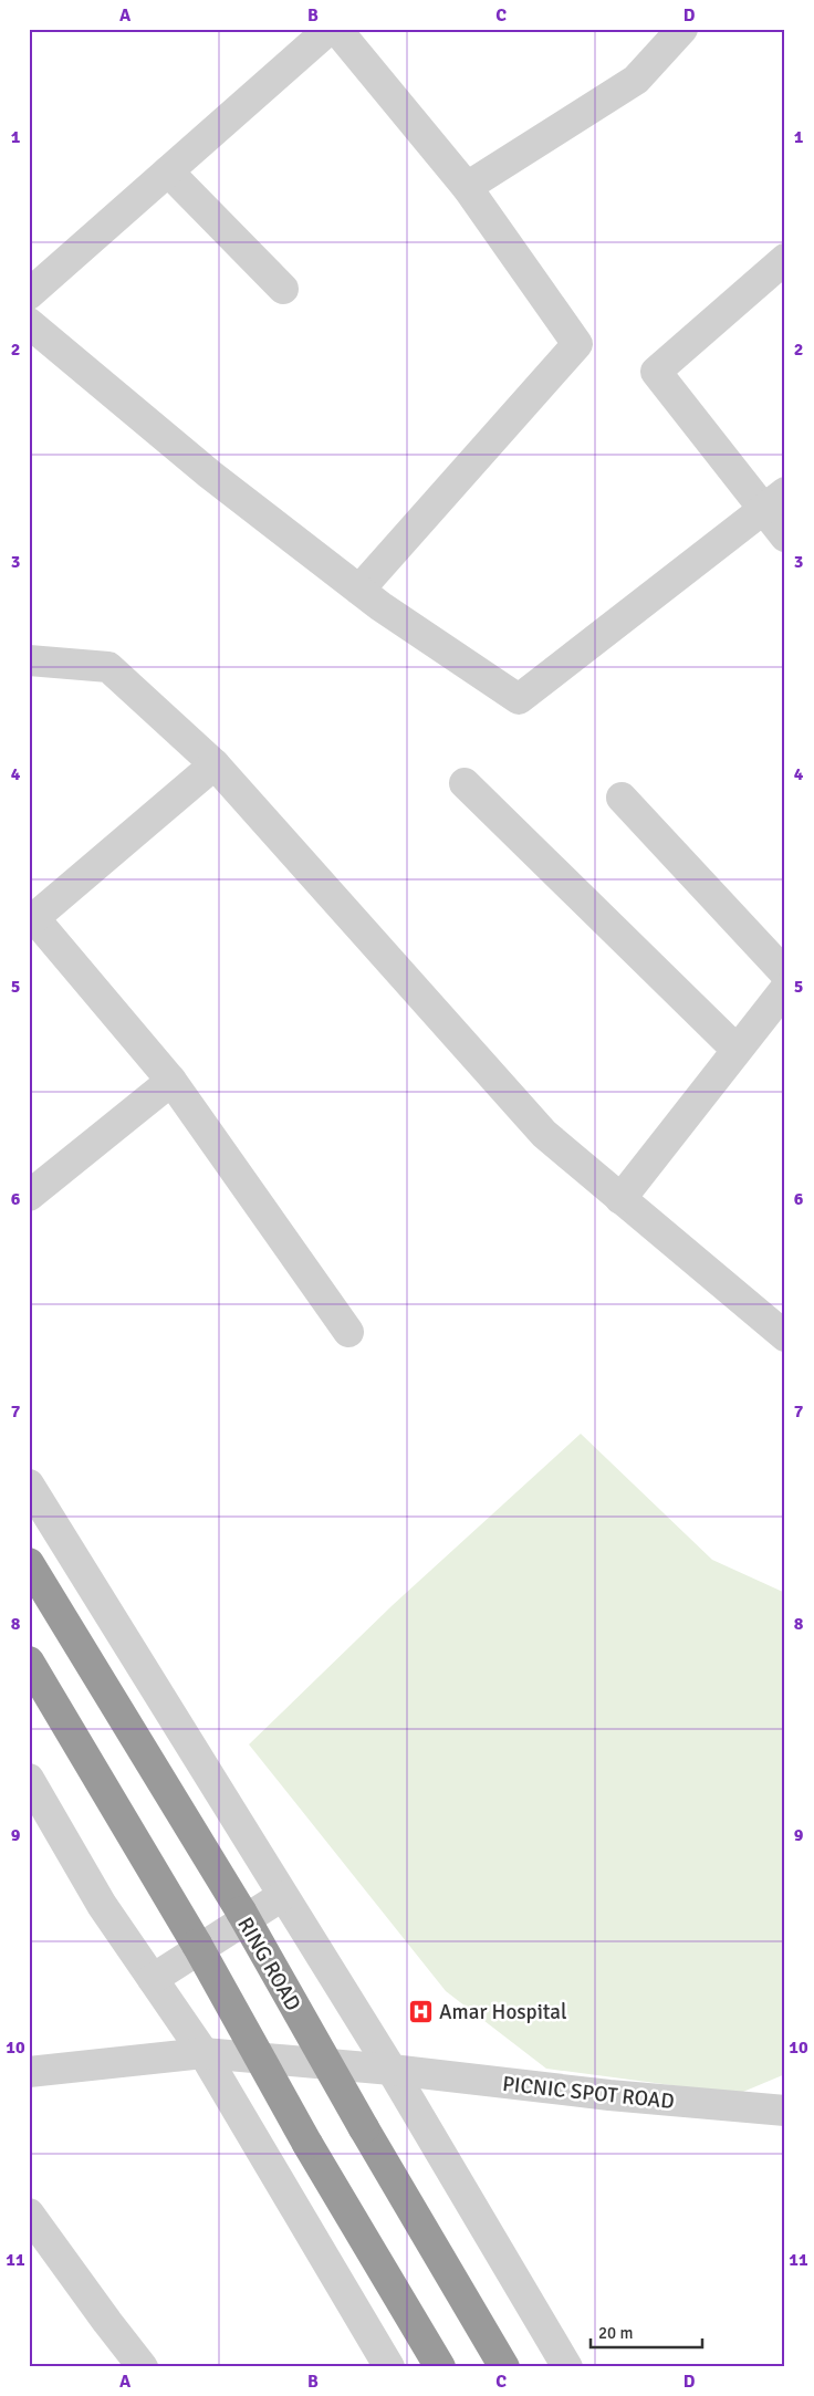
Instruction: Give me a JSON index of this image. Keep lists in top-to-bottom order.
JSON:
{
  "streets": {
    "highway": ["RING ROAD"],
    "street": ["PICNIC SPOT ROAD"]
  },
  "places": {
    "hospital": ["Amar Hospital"]
  },
  "scale_bar": "20 m",
  "grid": {
    "columns": [
      "A",
      "B",
      "C",
      "D"
    ],
    "rows": [
      "1",
      "2",
      "3",
      "4",
      "5",
      "6",
      "7",
      "8",
      "9",
      "10",
      "11"
    ]
  }
}
